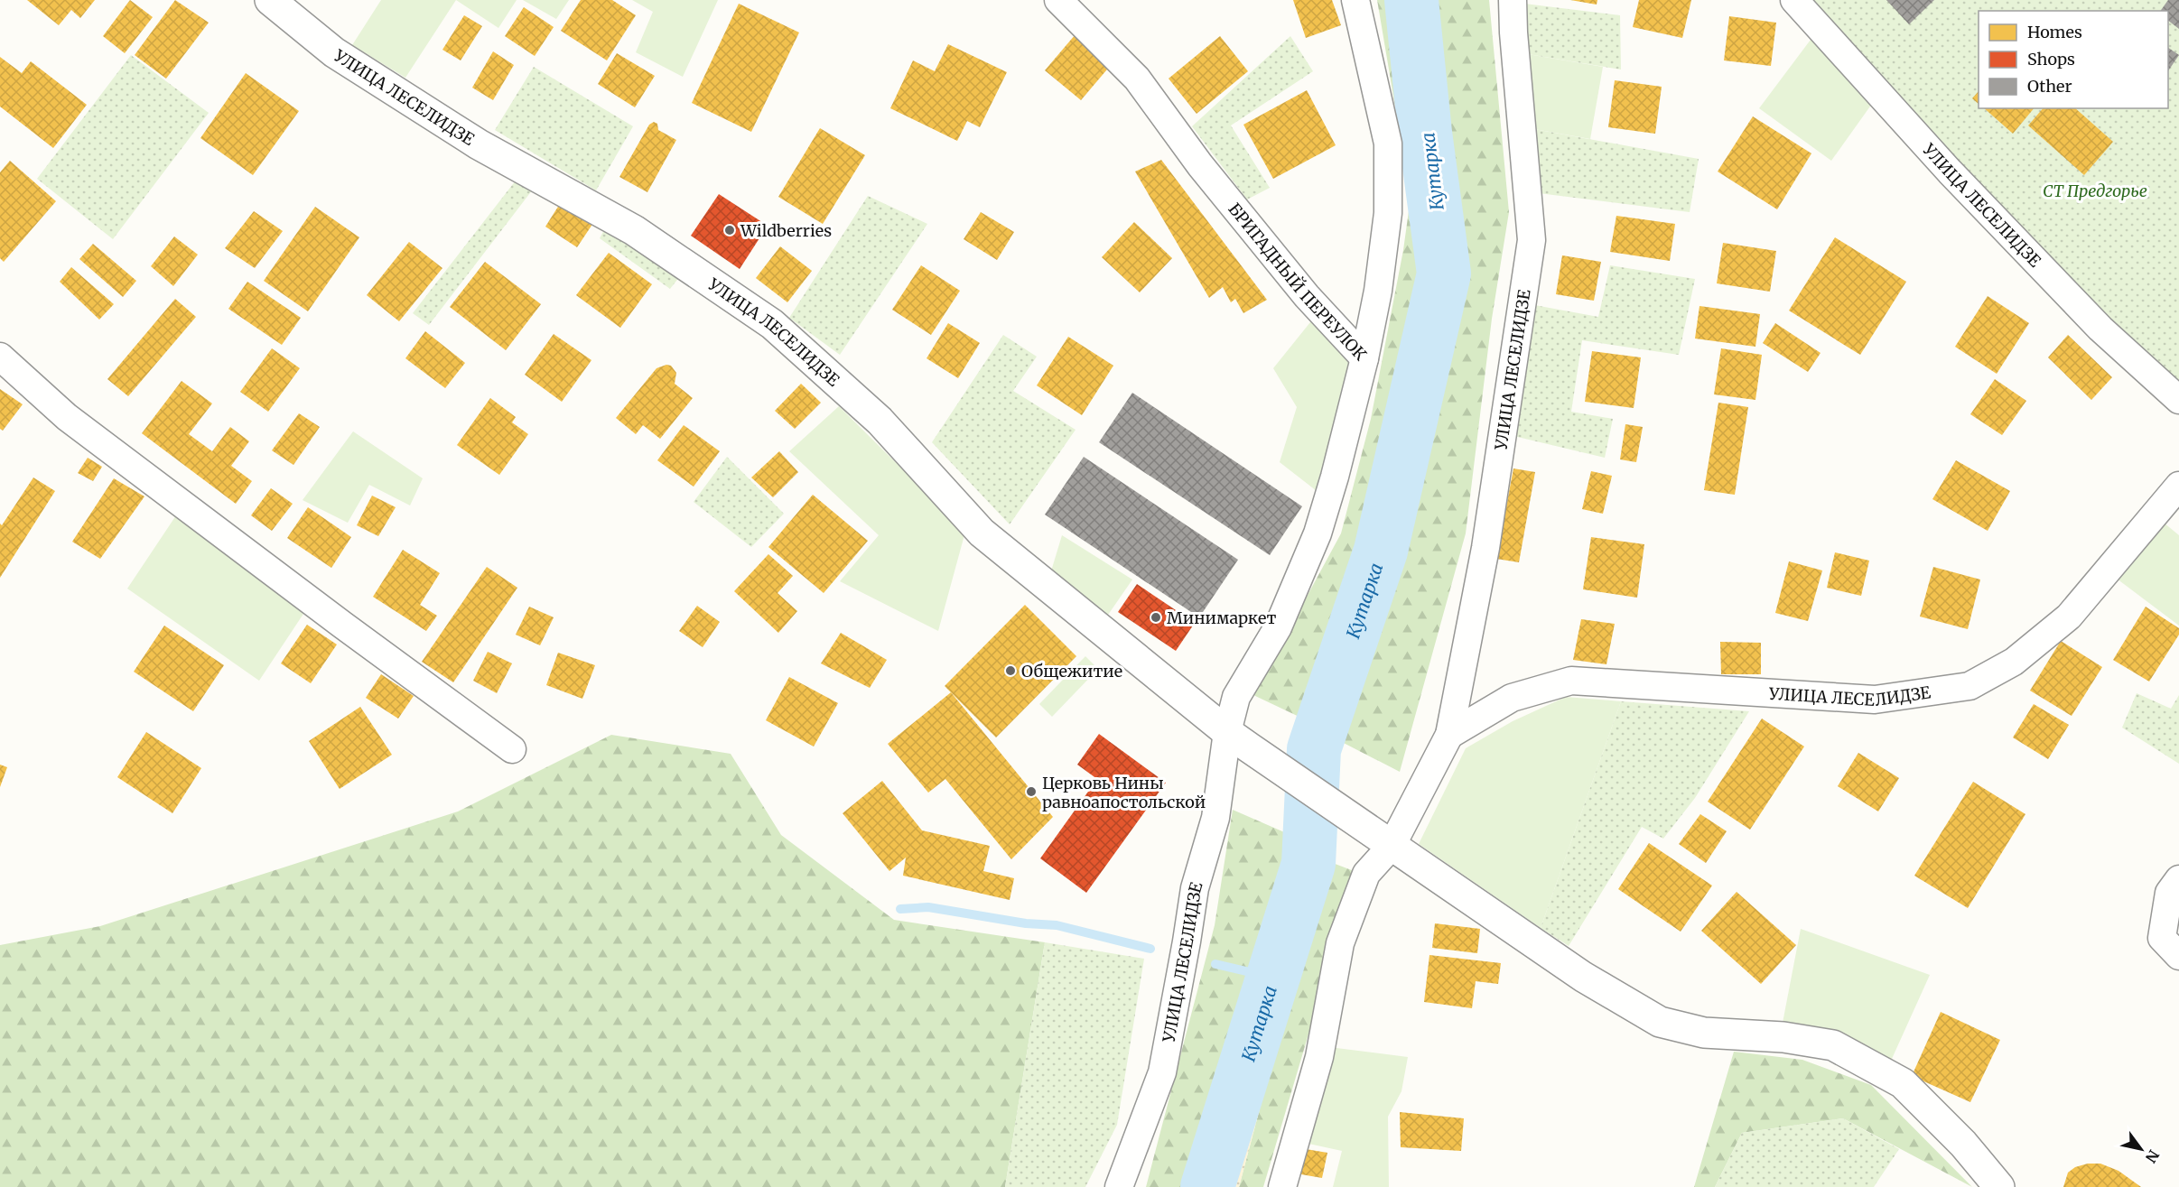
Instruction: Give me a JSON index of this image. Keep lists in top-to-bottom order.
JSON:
{
  "streets": {
    "street": ["УЛИЦА ЛЕСЕЛИДЗЕ", "БРИГАДНЫЙ ПЕРЕУЛОК"]
  },
  "crossings": [
    ["УЛИЦА ЛЕСЕЛИДЗЕ", "БРИГАДНЫЙ ПЕРЕУЛОК"]
  ],
  "water": ["Кутарка"],
  "parks": ["СТ Предгорье"],
  "places": [
    "Wildberries",
    "Минимаркет",
    "Общежитие",
    "Церковь Нины равноапостольской"
  ],
  "legend": ["Homes", "Shops", "Other"],
  "north": "bottom right"
}
